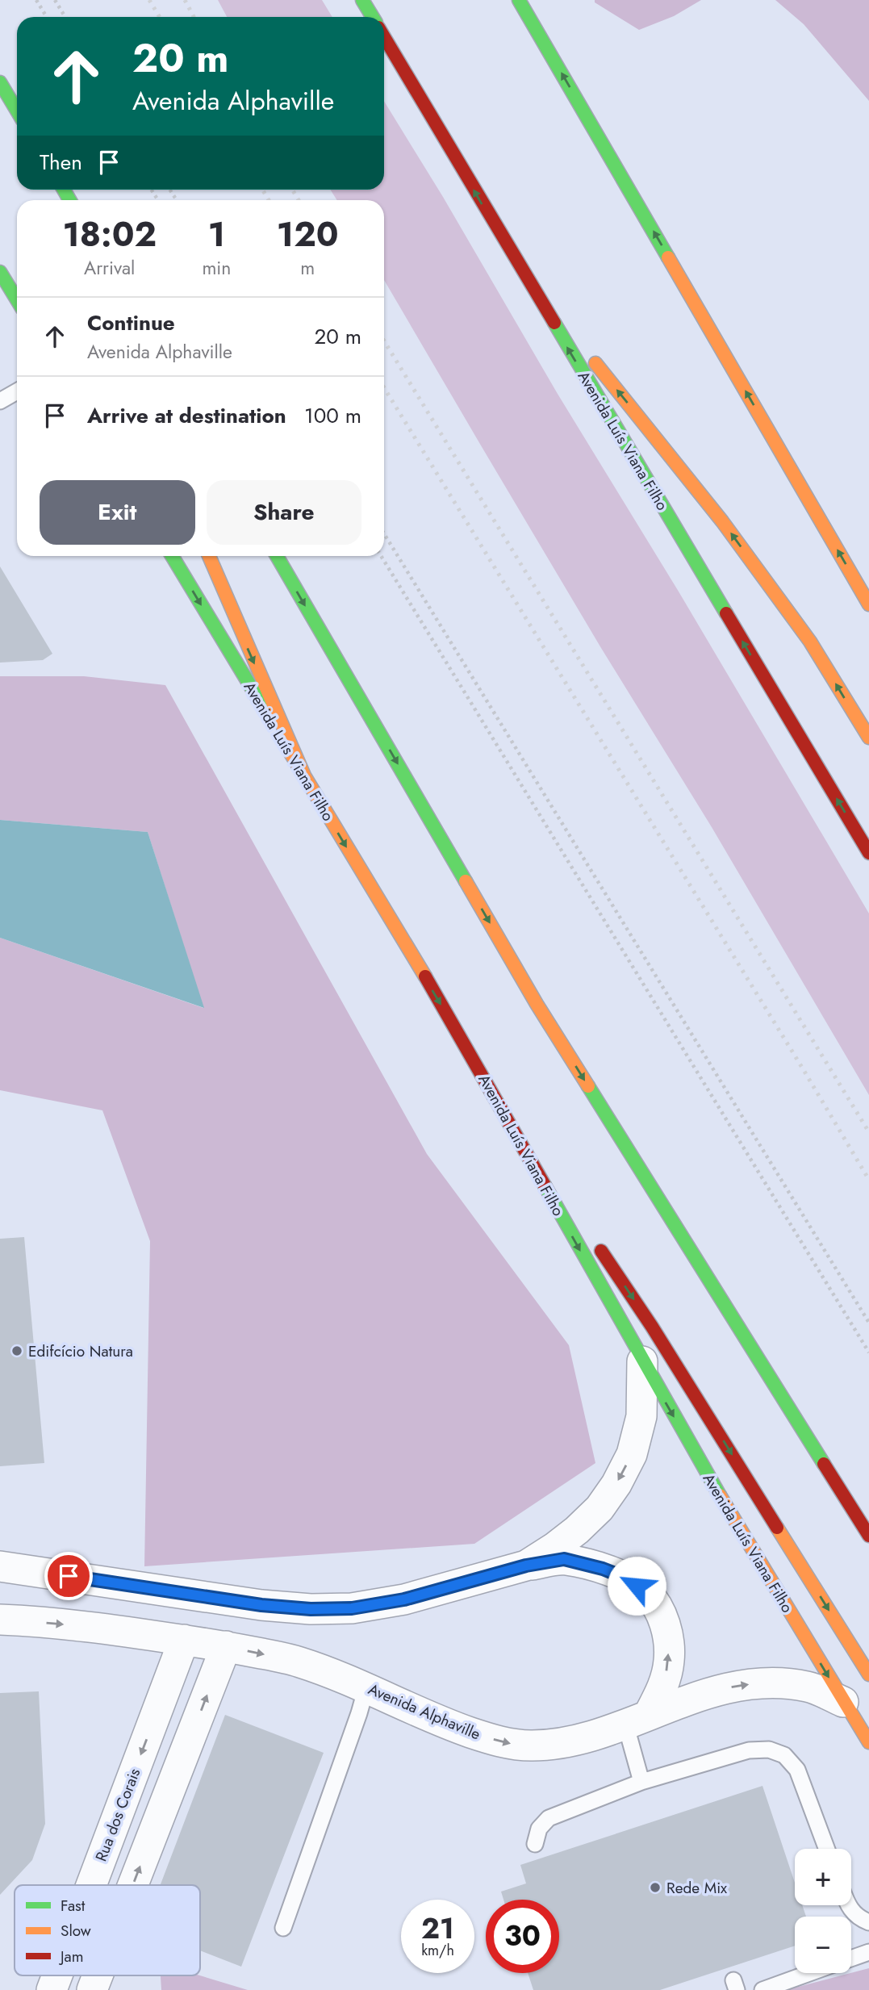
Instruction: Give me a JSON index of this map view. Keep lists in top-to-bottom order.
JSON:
{
  "streets": {
    "main road": ["Avenida Luís Viana Filho"],
    "street": ["Avenida Alphaville", "Rua dos Corais"]
  },
  "crossings": [
    ["Avenida Luís Viana Filho", "Avenida Alphaville"],
    ["Avenida Alphaville", "Rua dos Corais"]
  ],
  "places": ["Edifcício Natura", "Rede Mix"],
  "legend": ["Fast", "Slow", "Jam"],
  "page": {
    "turn": ["20 m", "Avenida Alphaville"],
    "then": "Then",
    "eta": [
      "18:02",
      "Arrival",
      "1",
      "min",
      "120",
      "m"
    ],
    "list": [
      {
        "name": "Continue",
        "note": "Avenida Alphaville",
        "value": "20 m"
      },
      {
        "name": "Arrive at destination",
        "value": "100 m"
      }
    ],
    "buttons": ["Exit", "Share"],
    "map_buttons": ["+", "−"],
    "speed": "21 km/h",
    "limit": "30"
  }
}
